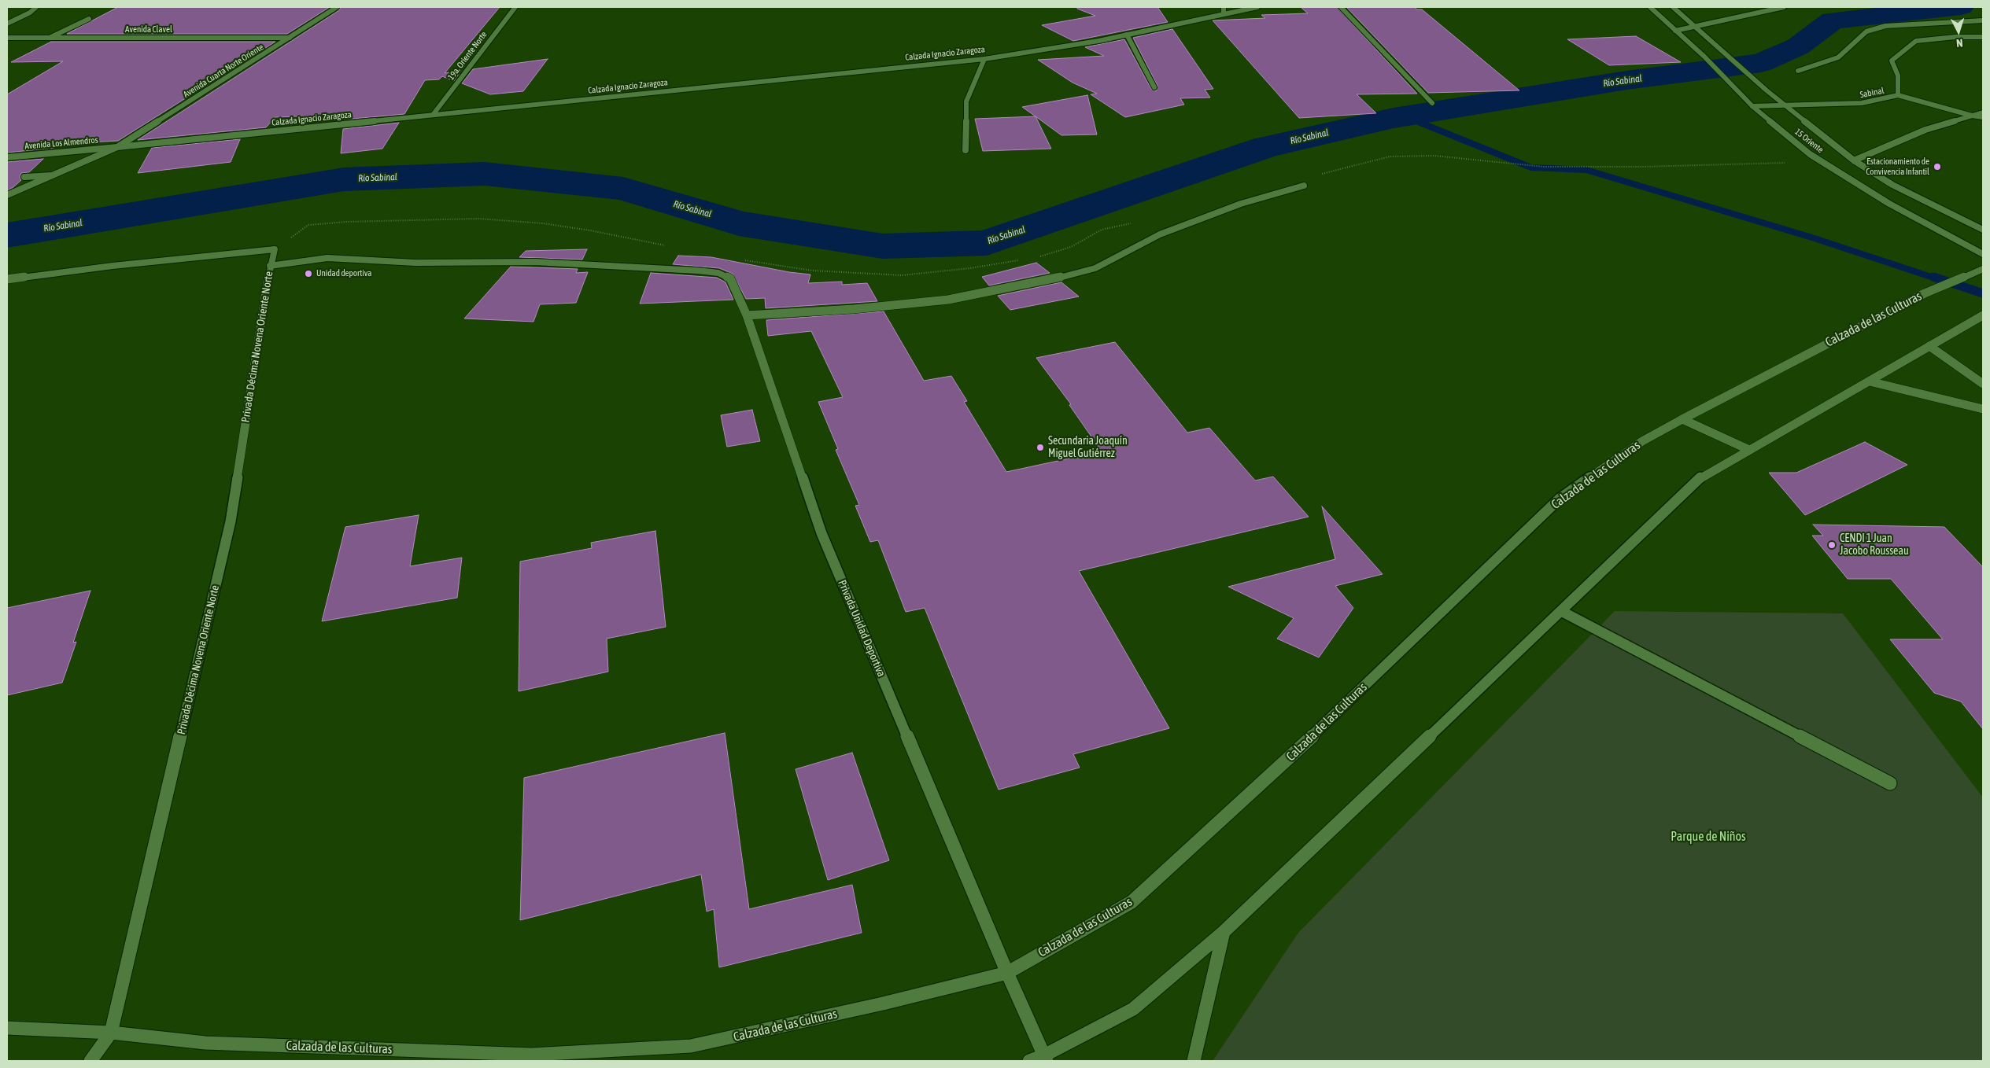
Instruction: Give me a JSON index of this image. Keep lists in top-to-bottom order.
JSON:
{
  "streets": {
    "street": [
      "Avenida Clavel",
      "Calzada Ignacio Zaragoza",
      "19a. Oriente Norte",
      "Avenida Cuarta Norte Oriente",
      "Sabinal",
      "15 Oriente",
      "Avenida Los Almendros",
      "Calzada de las Culturas",
      "Privada Décima Novena Oriente Norte",
      "Privada Unidad Deportiva"
    ]
  },
  "crossings": [
    ["Avenida Clavel", "Avenida Cuarta Norte Oriente"],
    ["Calzada Ignacio Zaragoza", "19a. Oriente Norte"],
    ["Calzada Ignacio Zaragoza", "Avenida Cuarta Norte Oriente"],
    ["Calzada Ignacio Zaragoza", "Avenida Los Almendros"],
    ["Avenida Cuarta Norte Oriente", "Avenida Los Almendros"],
    ["Sabinal", "15 Oriente"],
    ["Calzada de las Culturas", "Privada Décima Novena Oriente Norte"],
    ["Calzada de las Culturas", "Privada Unidad Deportiva"],
    ["Privada Décima Novena Oriente Norte", "Privada Unidad Deportiva"]
  ],
  "water": ["Río Sabinal"],
  "parks": ["Parque de Niños"],
  "places": [
    "Estacionamiento de Convivencia Infantil",
    "Unidad deportiva",
    "Secundaria Joaquín Miguel Gutiérrez",
    "CENDI 1 Juan Jacobo Rousseau"
  ],
  "north": "bottom"
}
